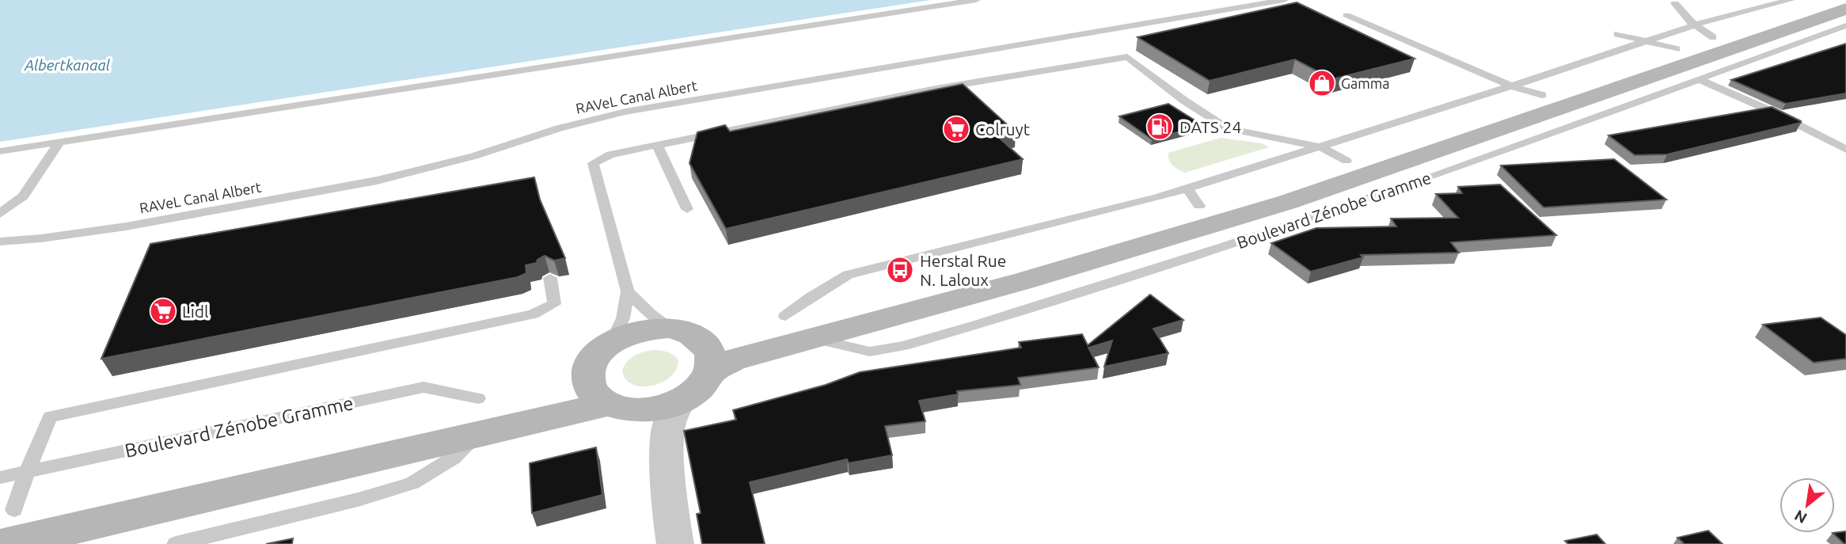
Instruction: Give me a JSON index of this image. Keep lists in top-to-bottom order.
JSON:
{
  "streets": {
    "main road": ["Boulevard Zénobe Gramme"],
    "lane": ["RAVeL Canal Albert"]
  },
  "water": ["Albertkanaal"],
  "places": {
    "shop": ["Gamma"],
    "fuel station": ["DATS 24"],
    "supermarket": ["Colruyt", "Lidl"],
    "bus stop": ["Herstal Rue N. Laloux"]
  },
  "north": "bottom left"
}
